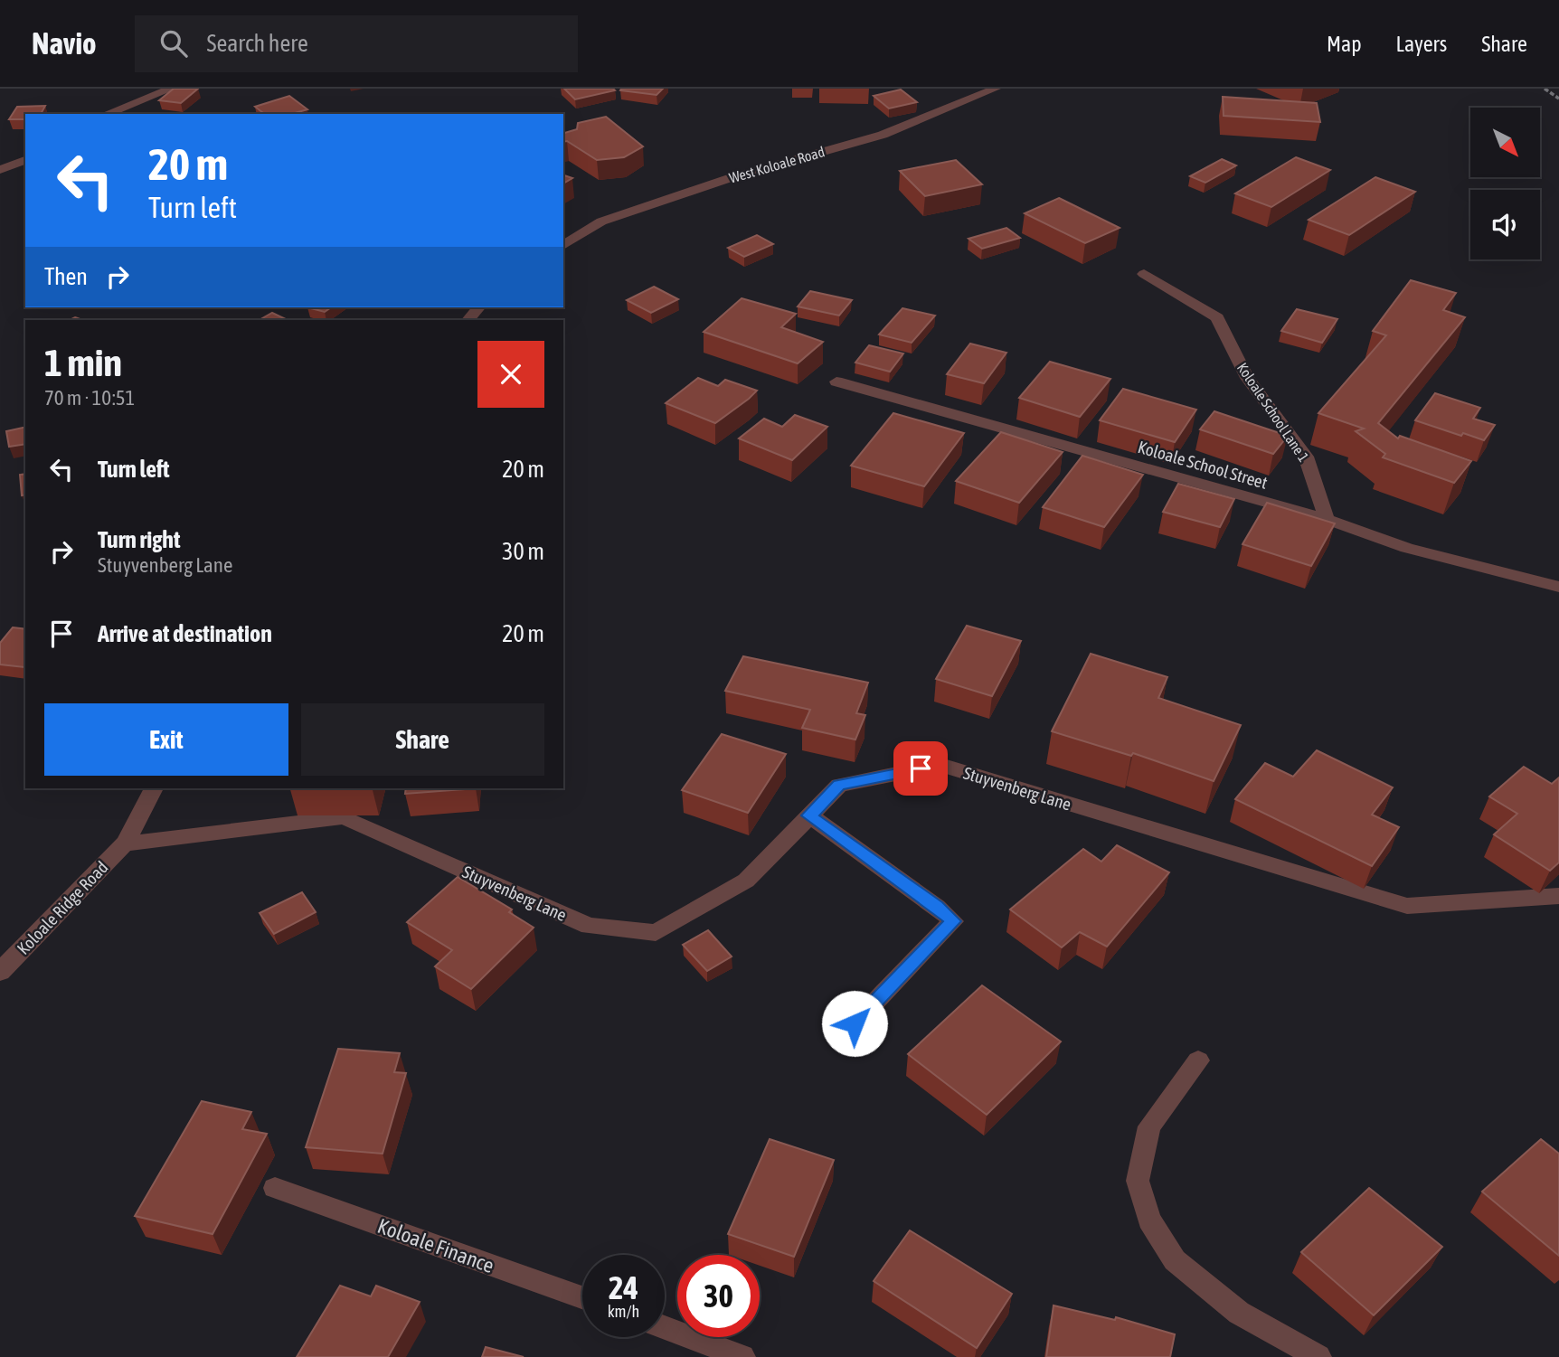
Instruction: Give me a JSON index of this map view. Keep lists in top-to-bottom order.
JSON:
{
  "streets": {
    "street": [
      "West Koloale Road",
      "Koloale School Lane 1",
      "Koloale School Street",
      "Stuyvenberg Lane",
      "Koloale Ridge Road",
      "Koloale Finance"
    ]
  },
  "crossings": [
    ["Koloale School Lane 1", "Koloale School Street"],
    ["Stuyvenberg Lane", "Koloale Ridge Road"]
  ],
  "north": "bottom right",
  "page": {
    "header": "Navio",
    "search": "Search here",
    "nav": ["Map", "Layers", "Share"],
    "turn": ["20 m", "Turn left"],
    "then": "Then",
    "heading": ["1 min", "70 m · 10:51"],
    "list": [
      {
        "name": "Turn left",
        "value": "20 m"
      },
      {
        "name": "Turn right",
        "note": "Stuyvenberg Lane",
        "value": "30 m"
      },
      {
        "name": "Arrive at destination",
        "value": "20 m"
      }
    ],
    "buttons": ["Exit", "Share"],
    "speed": "24 km/h",
    "limit": "30"
  }
}
